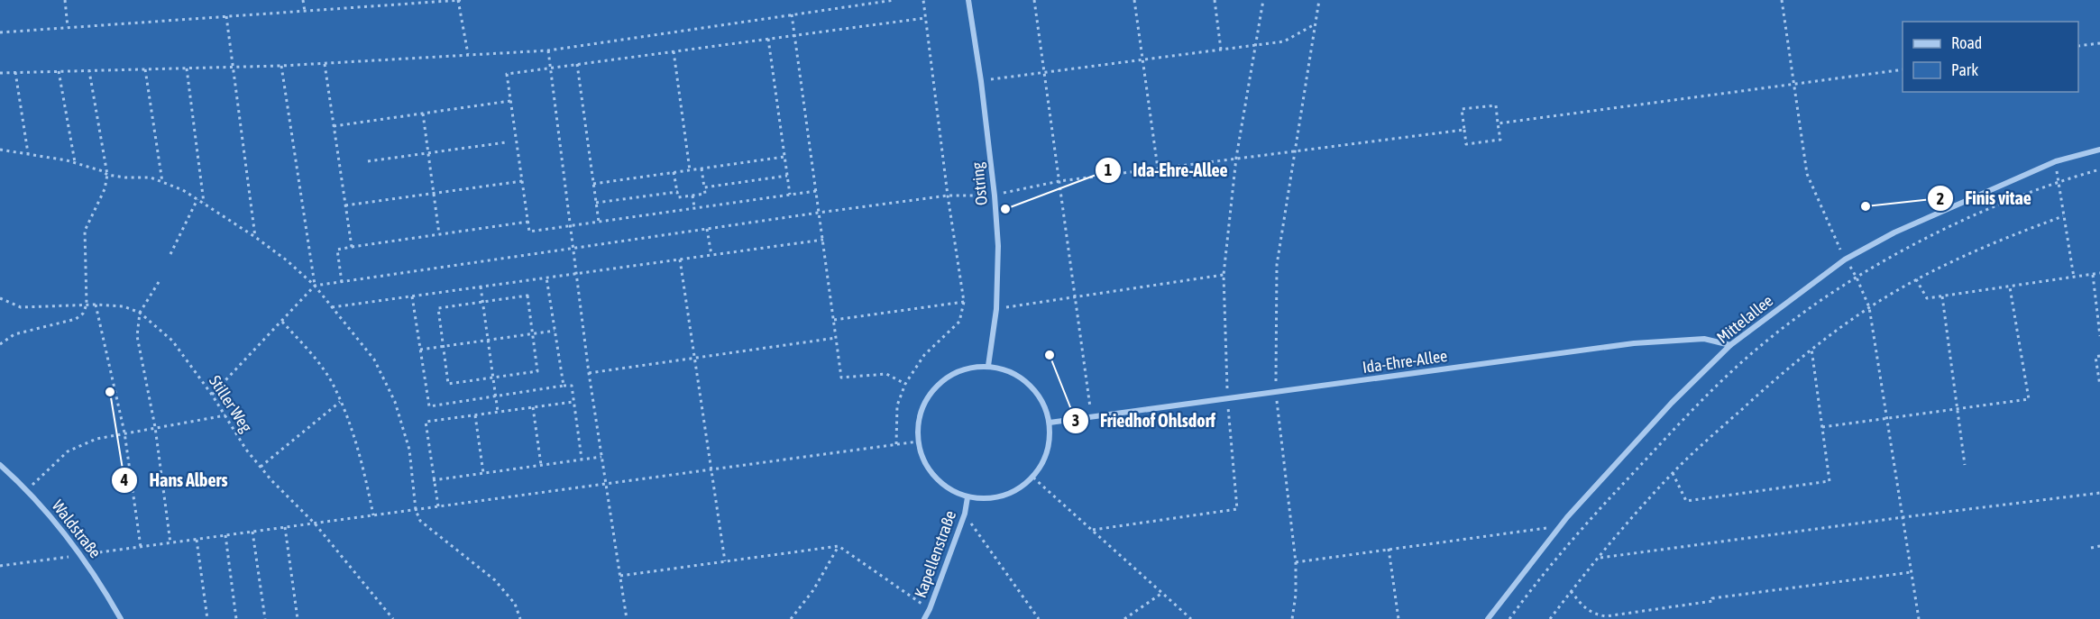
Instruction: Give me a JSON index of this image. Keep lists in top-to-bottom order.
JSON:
{
  "streets": {
    "street": [
      "Ostring",
      "Mittelallee",
      "Ida-Ehre-Allee",
      "Waldstraße",
      "Kapellenstraße"
    ],
    "path": ["Stiller Weg"]
  },
  "crossings": [
    ["Ostring", "Ida-Ehre-Allee"],
    ["Ostring", "Kapellenstraße"],
    ["Mittelallee", "Ida-Ehre-Allee"],
    ["Ida-Ehre-Allee", "Kapellenstraße"]
  ],
  "places": [
    "Finis vitae",
    "Ida-Ehre-Allee",
    "Friedhof Ohlsdorf",
    "Hans Albers"
  ],
  "legend": ["Road", "Park"]
}
